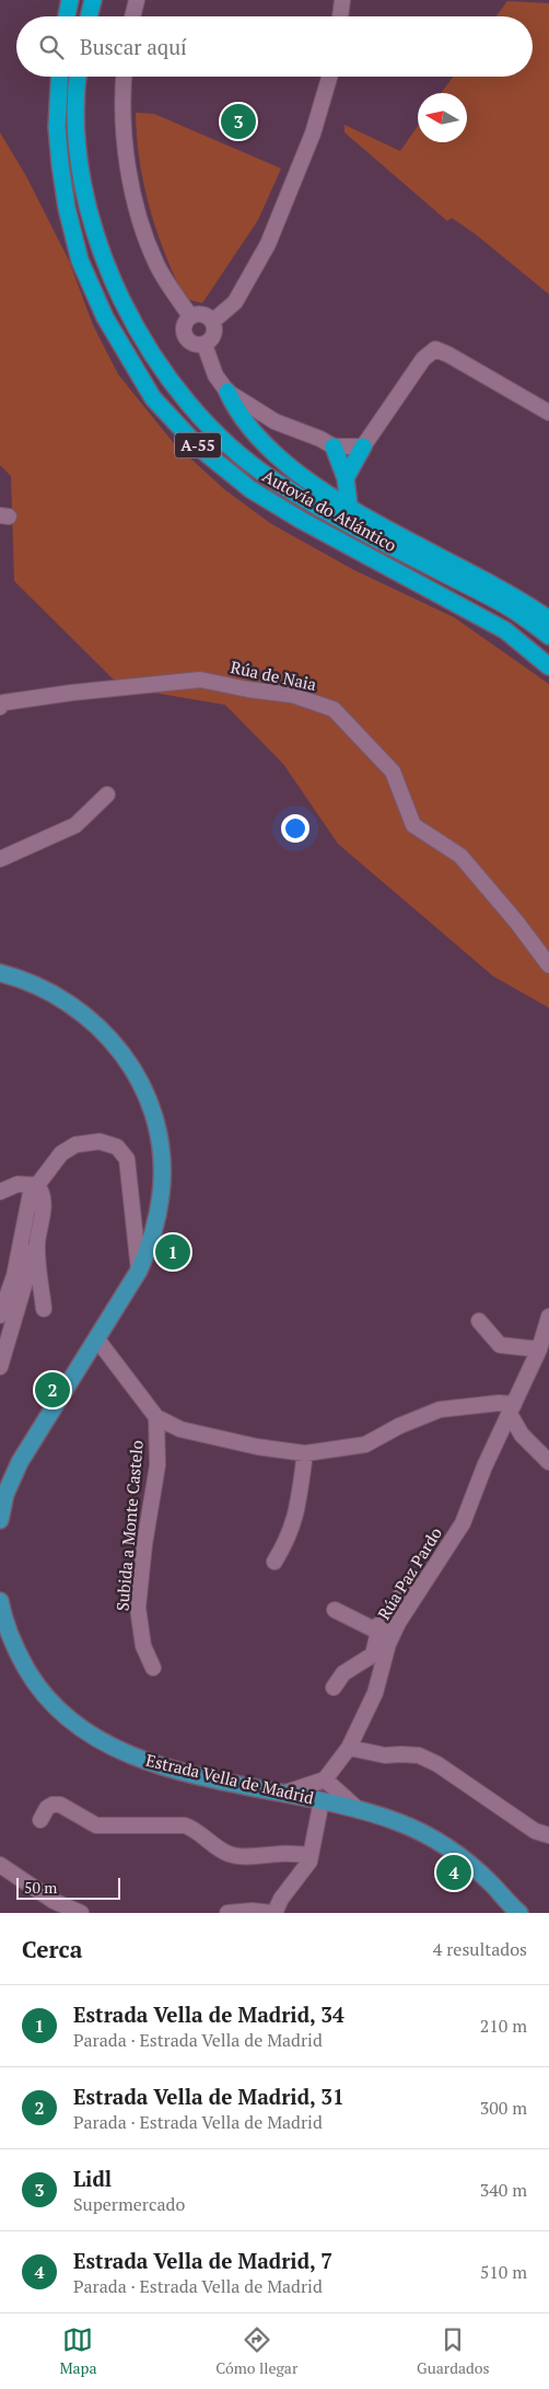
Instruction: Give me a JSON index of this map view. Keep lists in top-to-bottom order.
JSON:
{
  "streets": {
    "highway": ["A-55", "Autovía do Atlántico"],
    "main road": ["Estrada Vella de Madrid"],
    "street": ["Rúa de Naia", "Subida a Monte Castelo", "Rúa Paz Pardo"]
  },
  "scale_bar": "50 m",
  "north": "left",
  "page": {
    "search": "Buscar aquí",
    "pins": [
      "3",
      "1",
      "2",
      "4"
    ],
    "scale": "50 m",
    "heading": ["Cerca", "4 resultados"],
    "list": [
      {
        "mark": "1",
        "name": "Estrada Vella de Madrid, 34",
        "note": "Parada · Estrada Vella de Madrid",
        "value": "210 m"
      },
      {
        "mark": "2",
        "name": "Estrada Vella de Madrid, 31",
        "note": "Parada · Estrada Vella de Madrid",
        "value": "300 m"
      },
      {
        "mark": "3",
        "name": "Lidl",
        "note": "Supermercado",
        "value": "340 m"
      },
      {
        "mark": "4",
        "name": "Estrada Vella de Madrid, 7",
        "note": "Parada · Estrada Vella de Madrid",
        "value": "510 m"
      }
    ],
    "nav": ["Mapa", "Cómo llegar", "Guardados"]
  }
}
